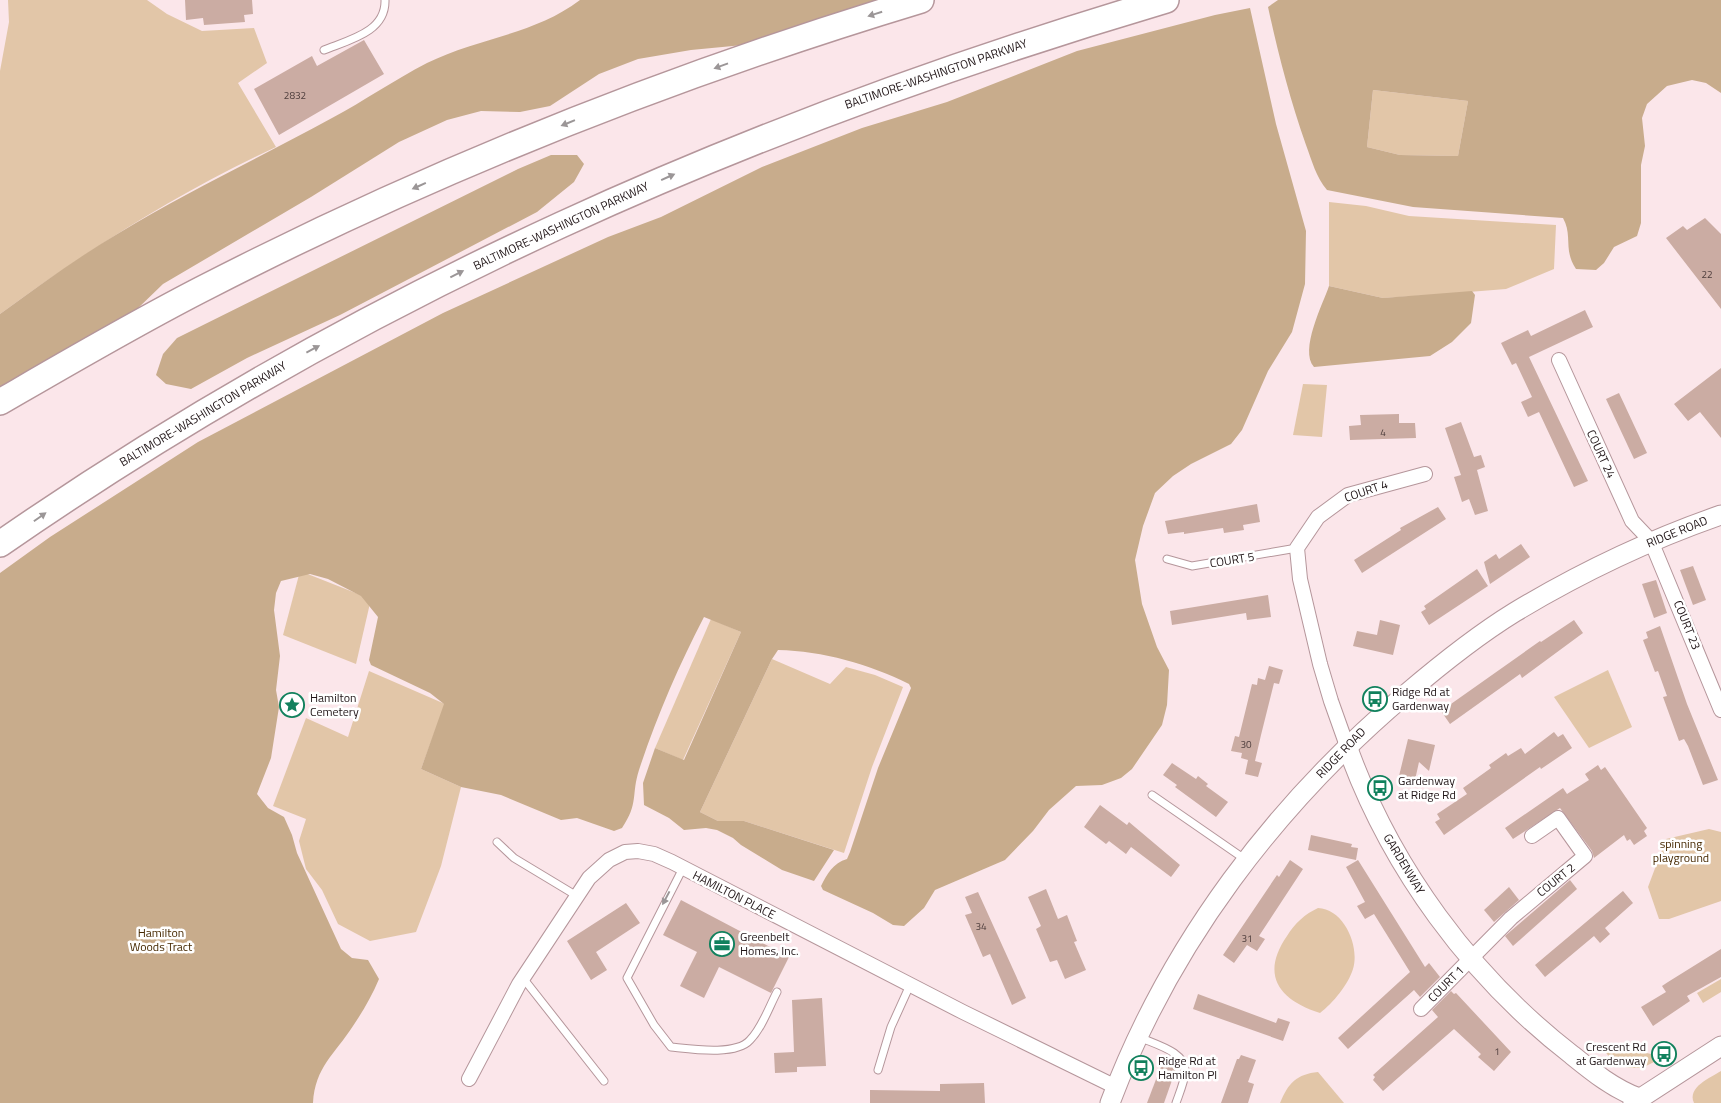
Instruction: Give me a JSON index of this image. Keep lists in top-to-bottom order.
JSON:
{
  "streets": {
    "highway": ["BALTIMORE-WASHINGTON PARKWAY"],
    "street": [
      "COURT 24",
      "COURT 4",
      "RIDGE ROAD",
      "COURT 23",
      "GARDENWAY",
      "COURT 2",
      "HAMILTON PLACE",
      "COURT 1"
    ],
    "lane": ["COURT 5"]
  },
  "crossings": [
    ["COURT 24", "RIDGE ROAD"],
    ["COURT 24", "COURT 23"],
    ["COURT 4", "COURT 5"],
    ["COURT 4", "GARDENWAY"],
    ["RIDGE ROAD", "COURT 23"],
    ["RIDGE ROAD", "GARDENWAY"],
    ["RIDGE ROAD", "HAMILTON PLACE"],
    ["COURT 5", "GARDENWAY"],
    ["GARDENWAY", "COURT 2"],
    ["GARDENWAY", "COURT 1"],
    ["COURT 2", "COURT 1"]
  ],
  "parks": ["spinning playground", "Hamilton Woods Tract"],
  "places": {
    "bus stop": [
      "Ridge Rd at Gardenway",
      "Gardenway at Ridge Rd",
      "Crescent Rd at Gardenway",
      "Ridge Rd at Hamilton Pl"
    ],
    "place": ["Hamilton Cemetery"],
    "office": ["Greenbelt Homes, Inc."]
  },
  "house_numbers": [
    "2832",
    "22",
    "4",
    "30",
    "34",
    "31",
    "1"
  ]
}
